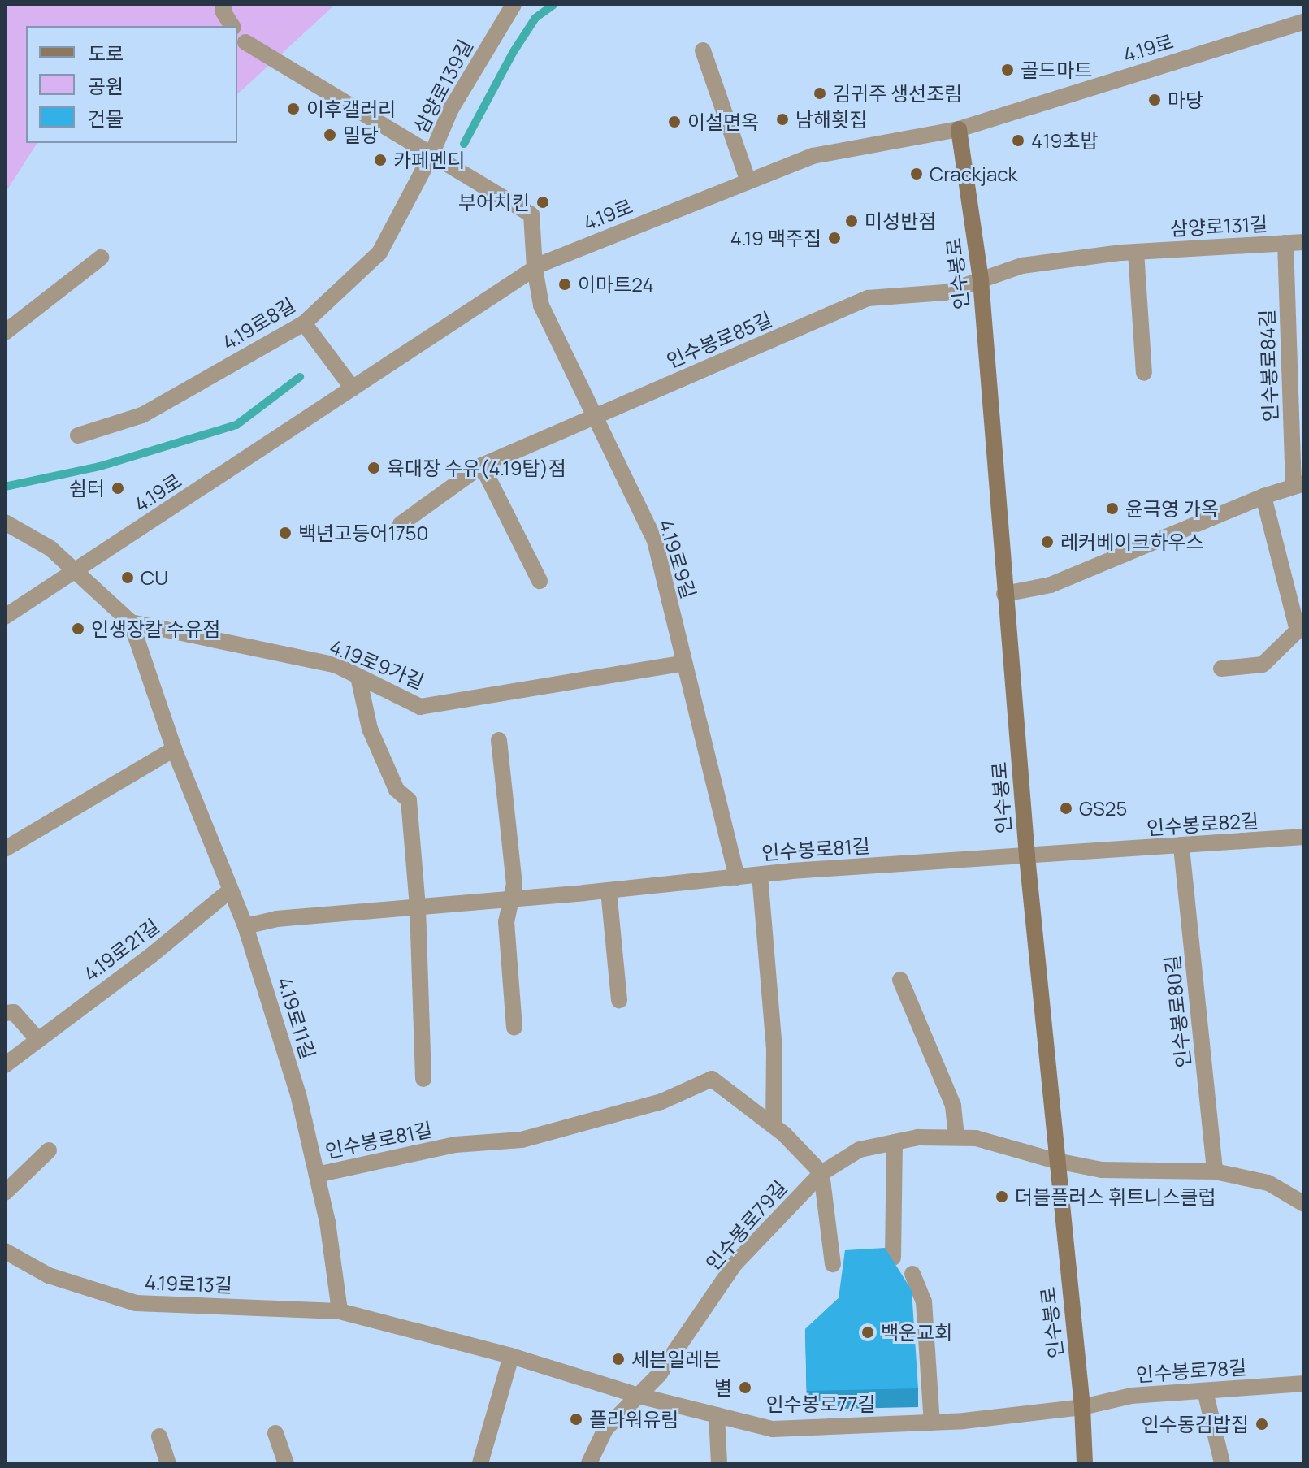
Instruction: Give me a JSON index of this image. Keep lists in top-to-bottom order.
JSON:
{
  "streets": {
    "main road": ["인수봉로"],
    "street": [
      "4.19로",
      "삼양로139길",
      "삼양로131길",
      "4.19로8길",
      "인수봉로85길",
      "인수봉로84길",
      "4.19로9길",
      "4.19로9가길",
      "인수봉로82길",
      "인수봉로81길",
      "4.19로21길",
      "인수봉로80길",
      "4.19로11길",
      "인수봉로79길",
      "4.19로13길",
      "인수봉로78길",
      "인수봉로77길"
    ]
  },
  "crossings": [
    ["4.19로", "인수봉로"],
    ["4.19로", "4.19로9길"],
    ["4.19로", "4.19로11길"],
    ["삼양로139길", "4.19로8길"],
    ["삼양로131길", "인수봉로"],
    ["삼양로131길", "인수봉로85길"],
    ["삼양로131길", "인수봉로84길"],
    ["인수봉로", "인수봉로85길"],
    ["인수봉로", "인수봉로84길"],
    ["인수봉로", "인수봉로82길"],
    ["인수봉로", "인수봉로81길"],
    ["인수봉로", "인수봉로79길"],
    ["인수봉로", "인수봉로78길"],
    ["인수봉로", "인수봉로77길"],
    ["인수봉로85길", "4.19로9길"],
    ["4.19로9길", "4.19로9가길"],
    ["4.19로9길", "인수봉로81길"],
    ["4.19로9가길", "4.19로11길"],
    ["인수봉로82길", "인수봉로81길"],
    ["인수봉로82길", "인수봉로80길"],
    ["인수봉로81길", "4.19로11길"],
    ["4.19로21길", "4.19로11길"],
    ["4.19로11길", "4.19로13길"],
    ["4.19로11길", "인수봉로77길"],
    ["인수봉로79길", "인수봉로77길"],
    ["4.19로13길", "인수봉로77길"],
    ["인수봉로78길", "인수봉로77길"]
  ],
  "places": [
    "골드마트",
    "김귀주 생선조림",
    "마당",
    "이후갤러리",
    "남해횟집",
    "이설면옥",
    "밀당",
    "419초밥",
    "카페멘디",
    "Crackjack",
    "부어치킨",
    "미성반점",
    "4.19 맥주집",
    "이마트24",
    "육대장 수유(4.19탑)점",
    "쉼터",
    "윤극영 가옥",
    "백년고등어1750",
    "레커베이크하우스",
    "CU",
    "인생장칼 수유점",
    "GS25",
    "더블플러스 휘트니스클럽",
    "백운교회",
    "세븐일레븐",
    "별",
    "플라워유림",
    "인수동김밥집"
  ],
  "legend": ["도로", "공원", "건물"]
}
